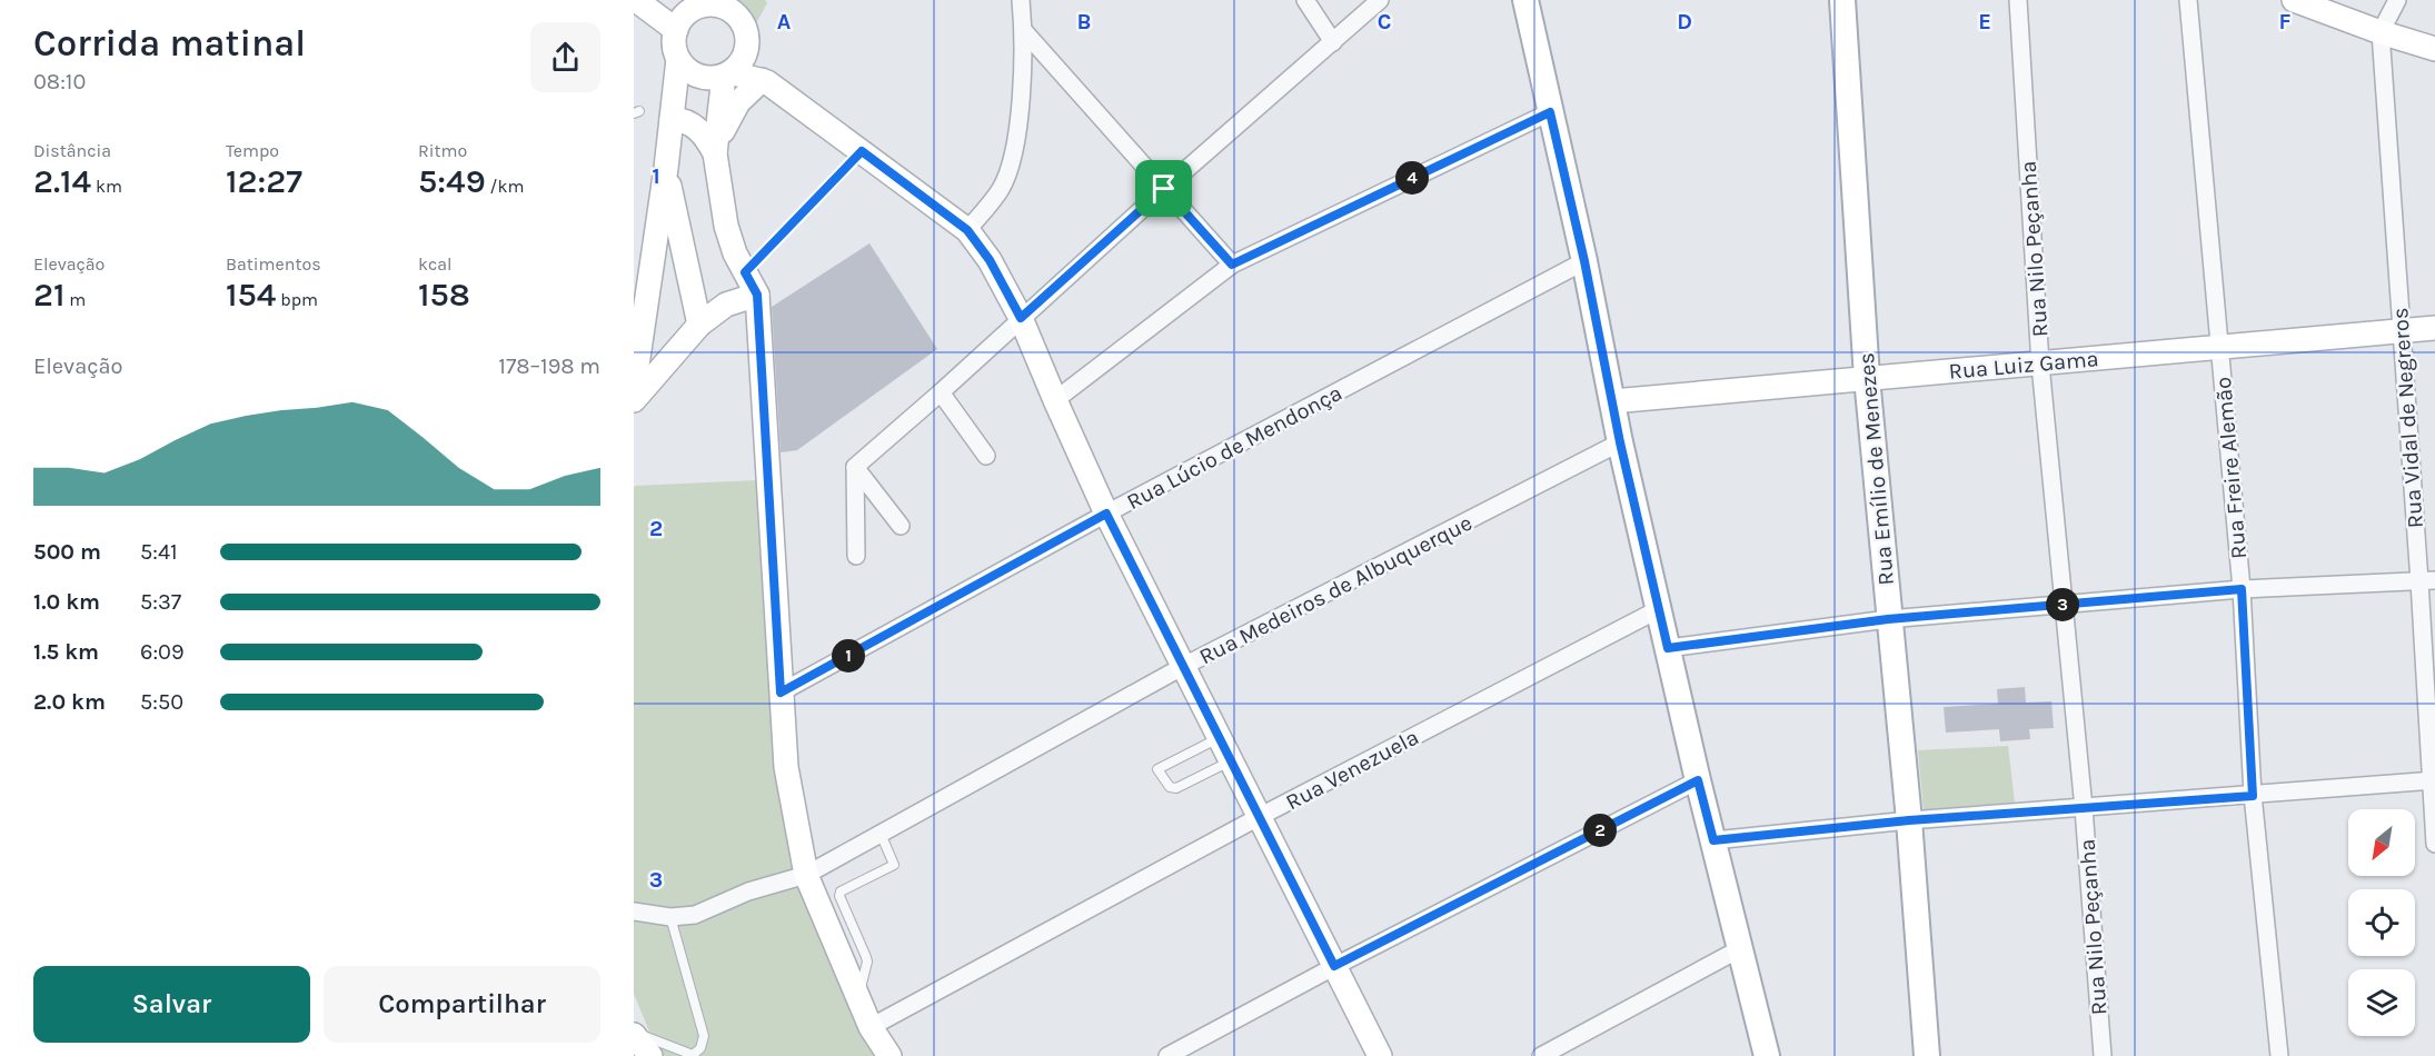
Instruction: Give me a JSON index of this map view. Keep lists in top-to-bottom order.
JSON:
{
  "streets": {
    "main road": ["Rua Emílio de Menezes"],
    "street": [
      "Rua Nilo Peçanha",
      "Rua Luiz Gama",
      "Rua Vidal de Negreros",
      "Rua Lúcio de Mendonça",
      "Rua Freire Alemão",
      "Rua Medeiros de Albuquerque",
      "Rua Venezuela"
    ]
  },
  "crossings": [
    ["Rua Nilo Peçanha", "Rua Luiz Gama"],
    ["Rua Luiz Gama", "Rua Vidal de Negreros"],
    ["Rua Luiz Gama", "Rua Freire Alemão"],
    ["Rua Luiz Gama", "Rua Emílio de Menezes"]
  ],
  "north": "bottom left",
  "page": {
    "heading": ["Corrida matinal", "08:10"],
    "stats": [
      ["Distância", "2.14 km"],
      ["Tempo", "12:27"],
      ["Ritmo", "5:49 /km"],
      ["Elevação", "21 m"],
      ["Batimentos", "154 bpm"],
      ["kcal", "158"]
    ],
    "pins": [
      "4",
      "3",
      "1",
      "2"
    ],
    "chart": ["Elevação", "178–198 m"],
    "list": [
      {
        "name": "500 m",
        "note": "5:41"
      },
      {
        "name": "1.0 km",
        "note": "5:37"
      },
      {
        "name": "1.5 km",
        "note": "6:09"
      },
      {
        "name": "2.0 km",
        "note": "5:50"
      }
    ],
    "buttons": ["Salvar", "Compartilhar"]
  },
  "grid": {
    "columns": [
      "A",
      "B",
      "C",
      "D",
      "E",
      "F"
    ],
    "rows": ["1", "2", "3"]
  }
}
